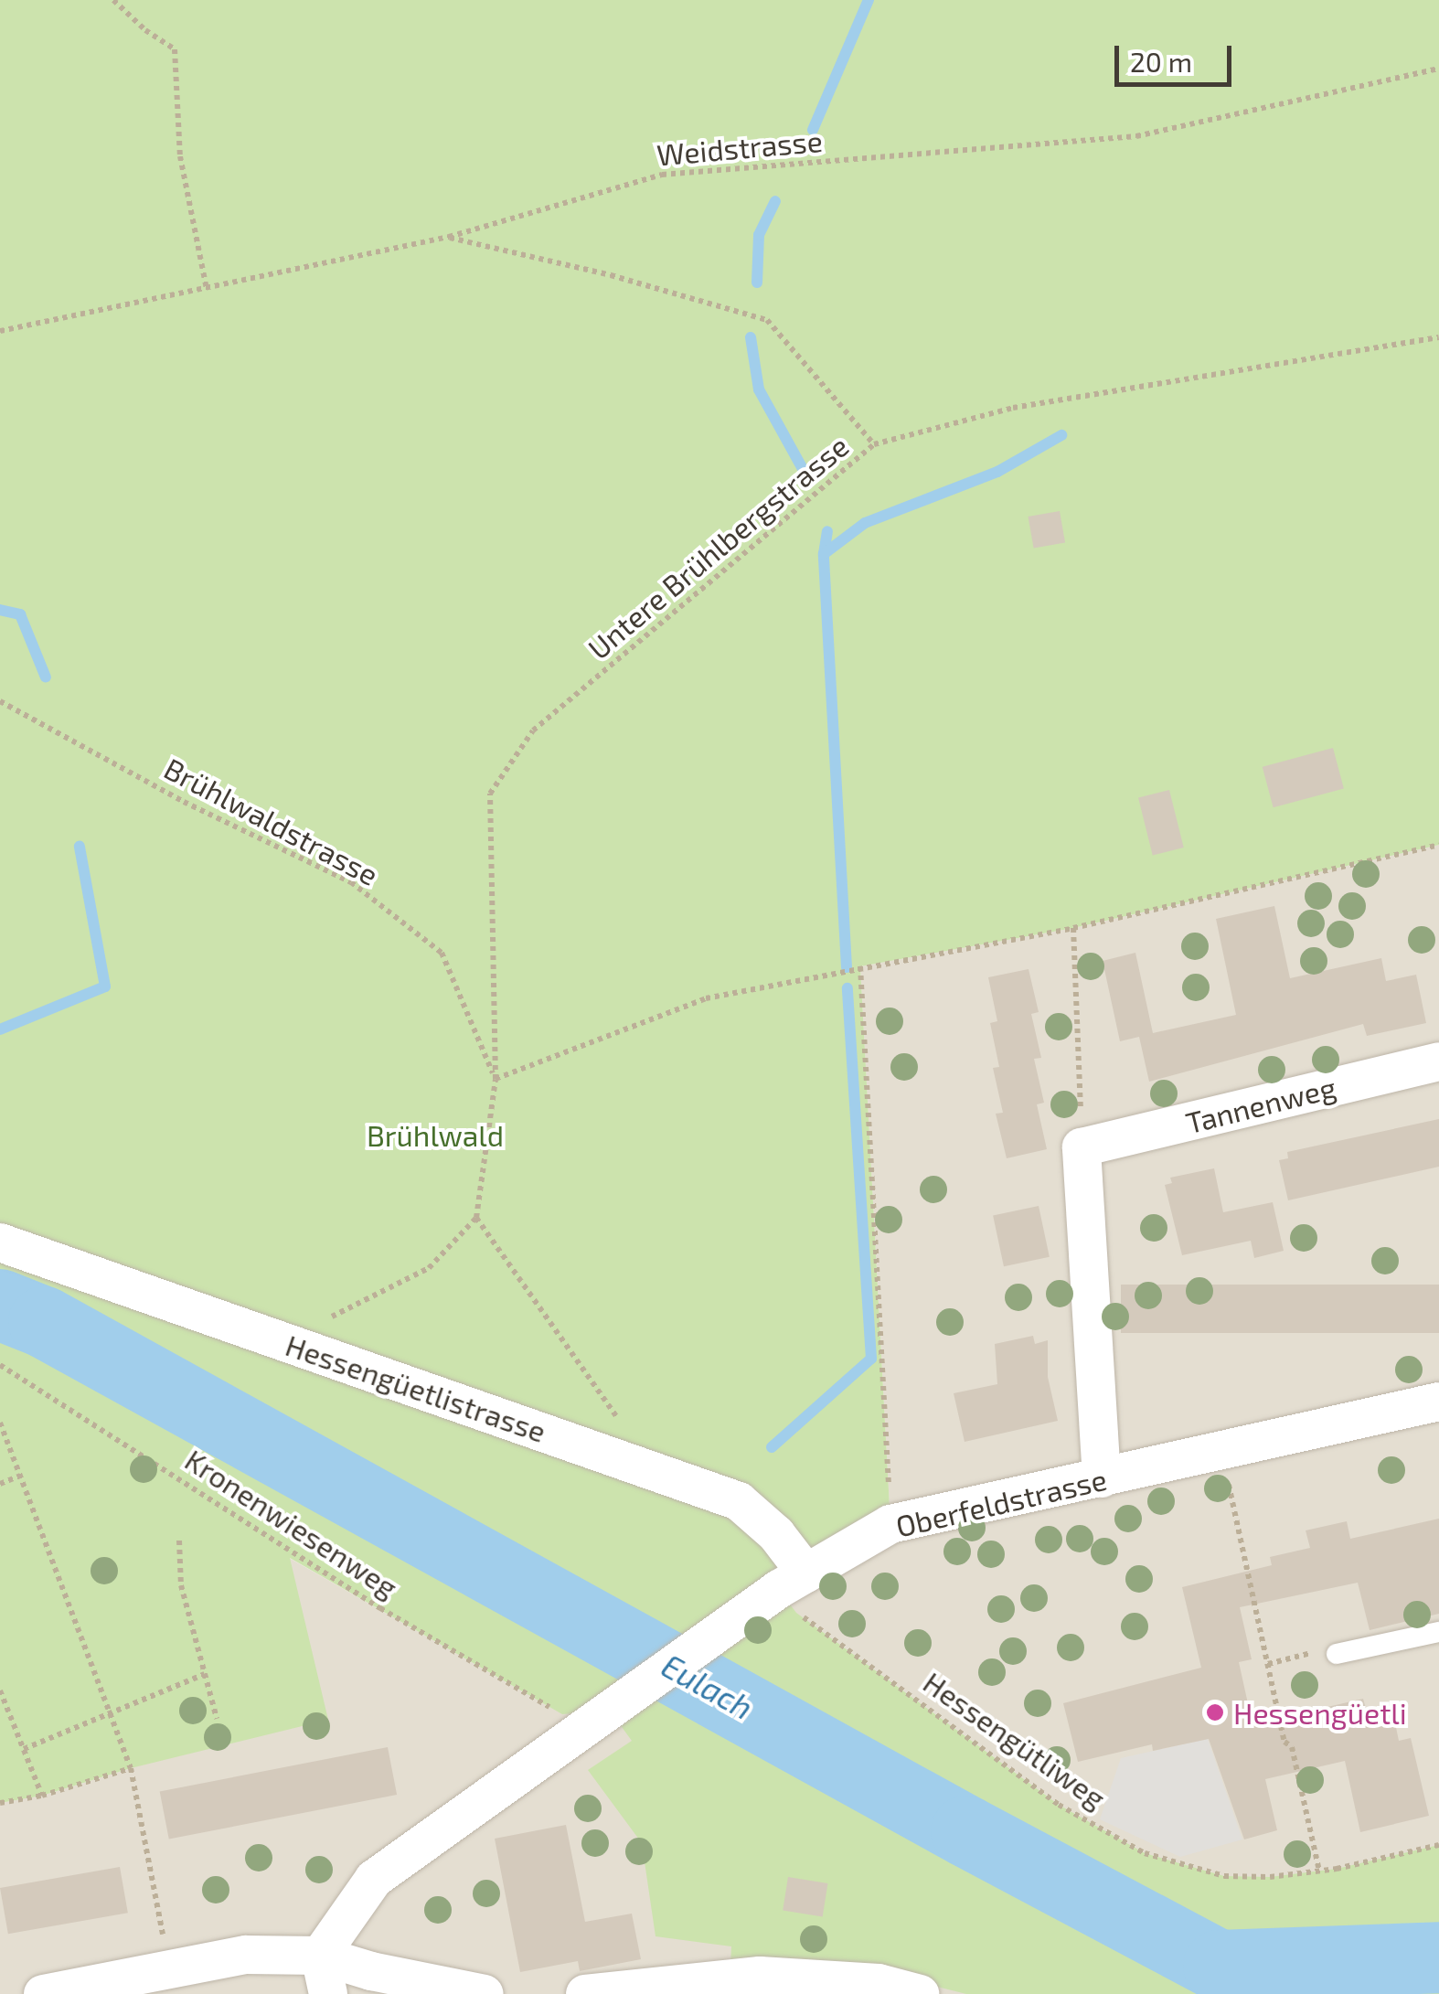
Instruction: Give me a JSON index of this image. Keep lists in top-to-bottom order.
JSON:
{
  "streets": {
    "street": ["Tannenweg", "Hessengüetlistrasse", "Oberfeldstrasse"],
    "path": [
      "Weidstrasse",
      "Untere Brühlbergstrasse",
      "Brühlwaldstrasse",
      "Kronenwiesenweg",
      "Hessengütliweg"
    ]
  },
  "crossings": [
    ["Untere Brühlbergstrasse", "Brühlwaldstrasse"],
    ["Hessengüetlistrasse", "Oberfeldstrasse"]
  ],
  "water": ["Eulach"],
  "parks": ["Brühlwald"],
  "places": ["Hessengüetli"],
  "scale_bar": "20 m"
}
